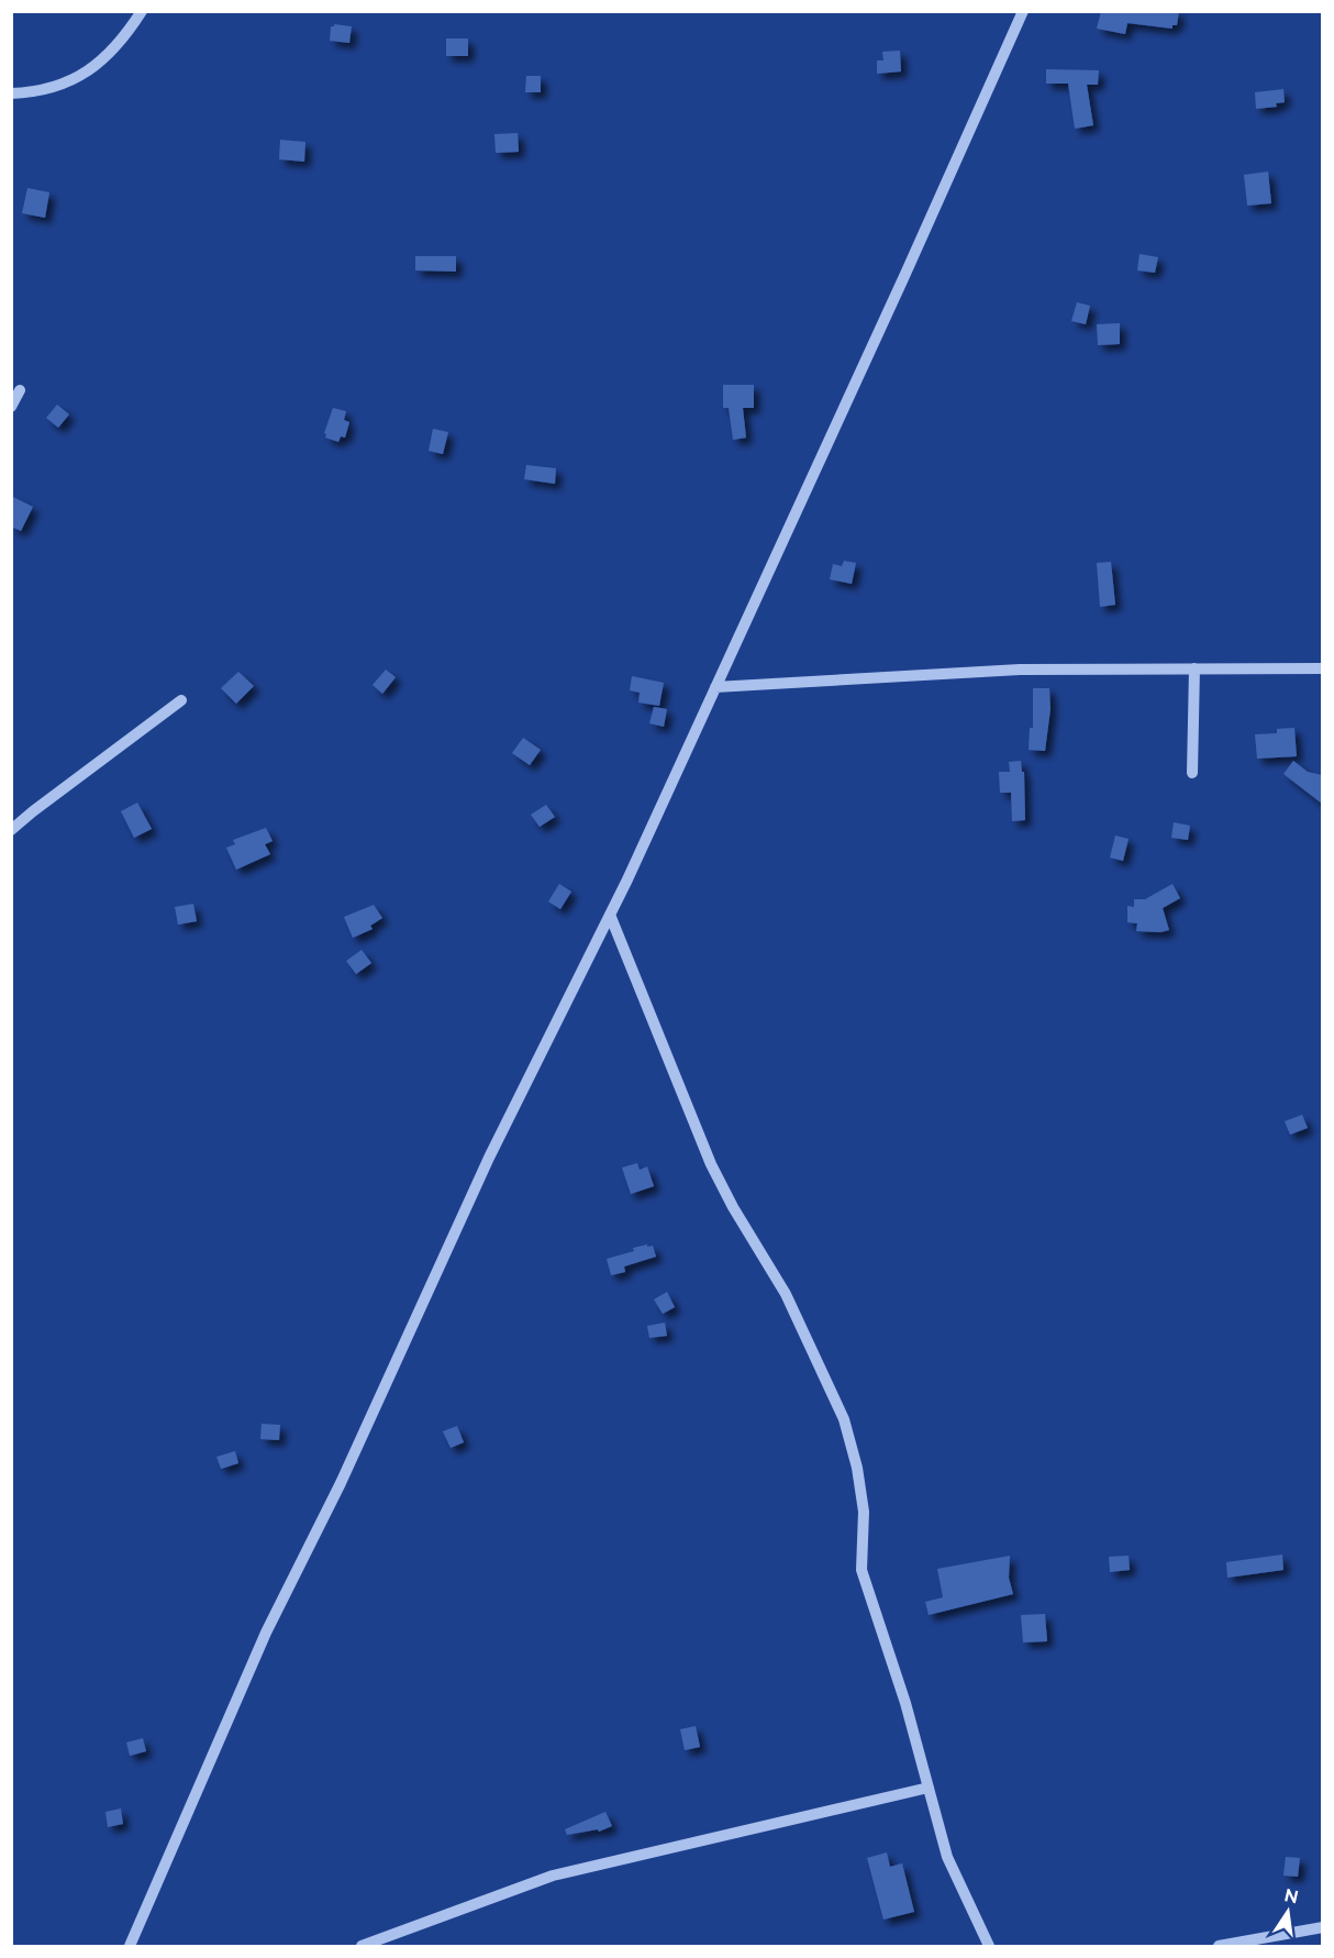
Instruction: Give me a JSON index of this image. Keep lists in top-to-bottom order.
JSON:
{
  "north": "top"
}
